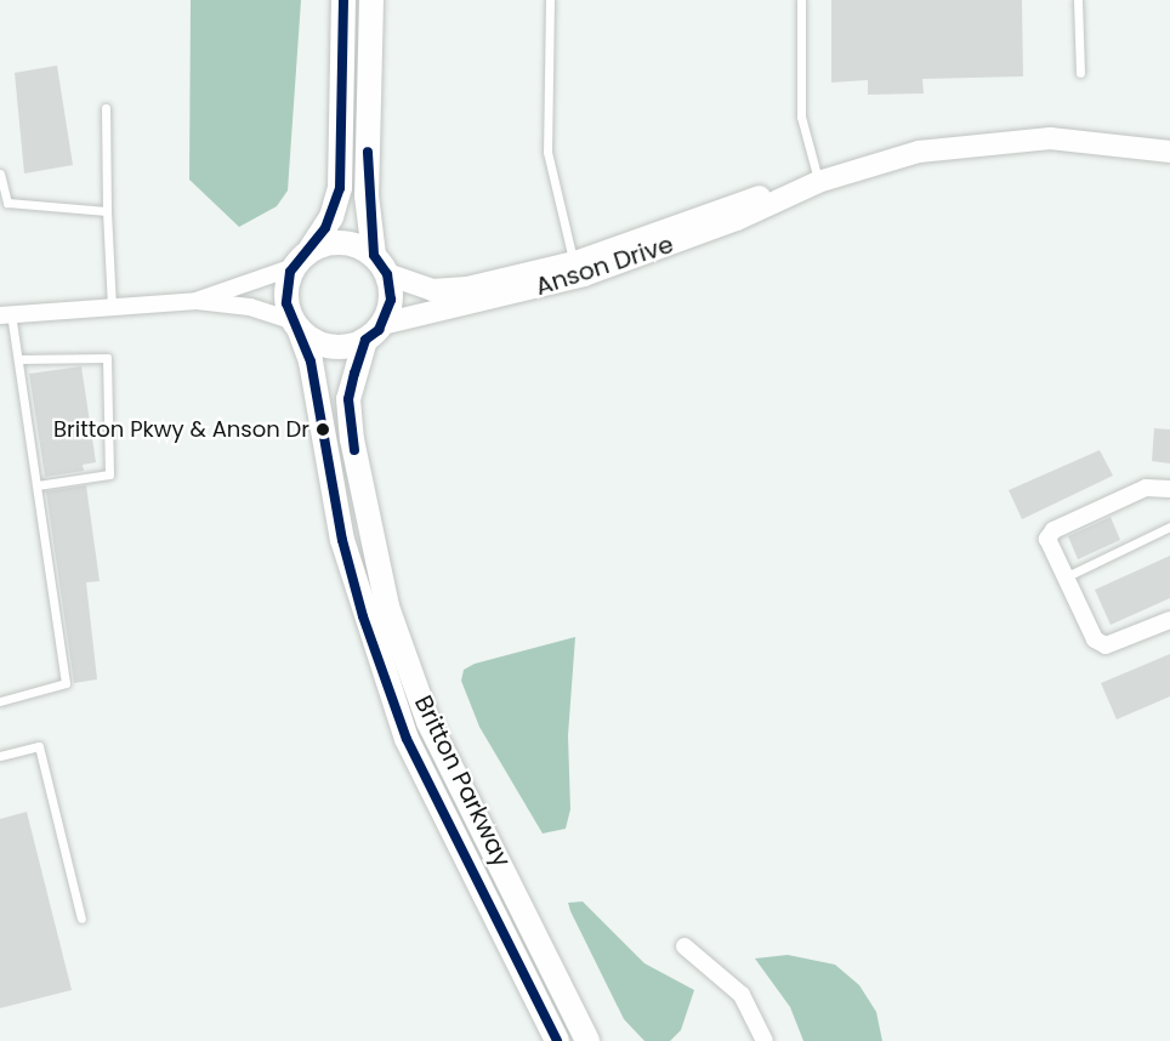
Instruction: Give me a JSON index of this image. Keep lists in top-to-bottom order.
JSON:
{
  "streets": {
    "main road": ["Britton Parkway"],
    "street": ["Anson Drive"]
  },
  "crossings": [
    ["Anson Drive", "Britton Parkway"]
  ],
  "places": ["Britton Pkwy & Anson Dr"]
}
